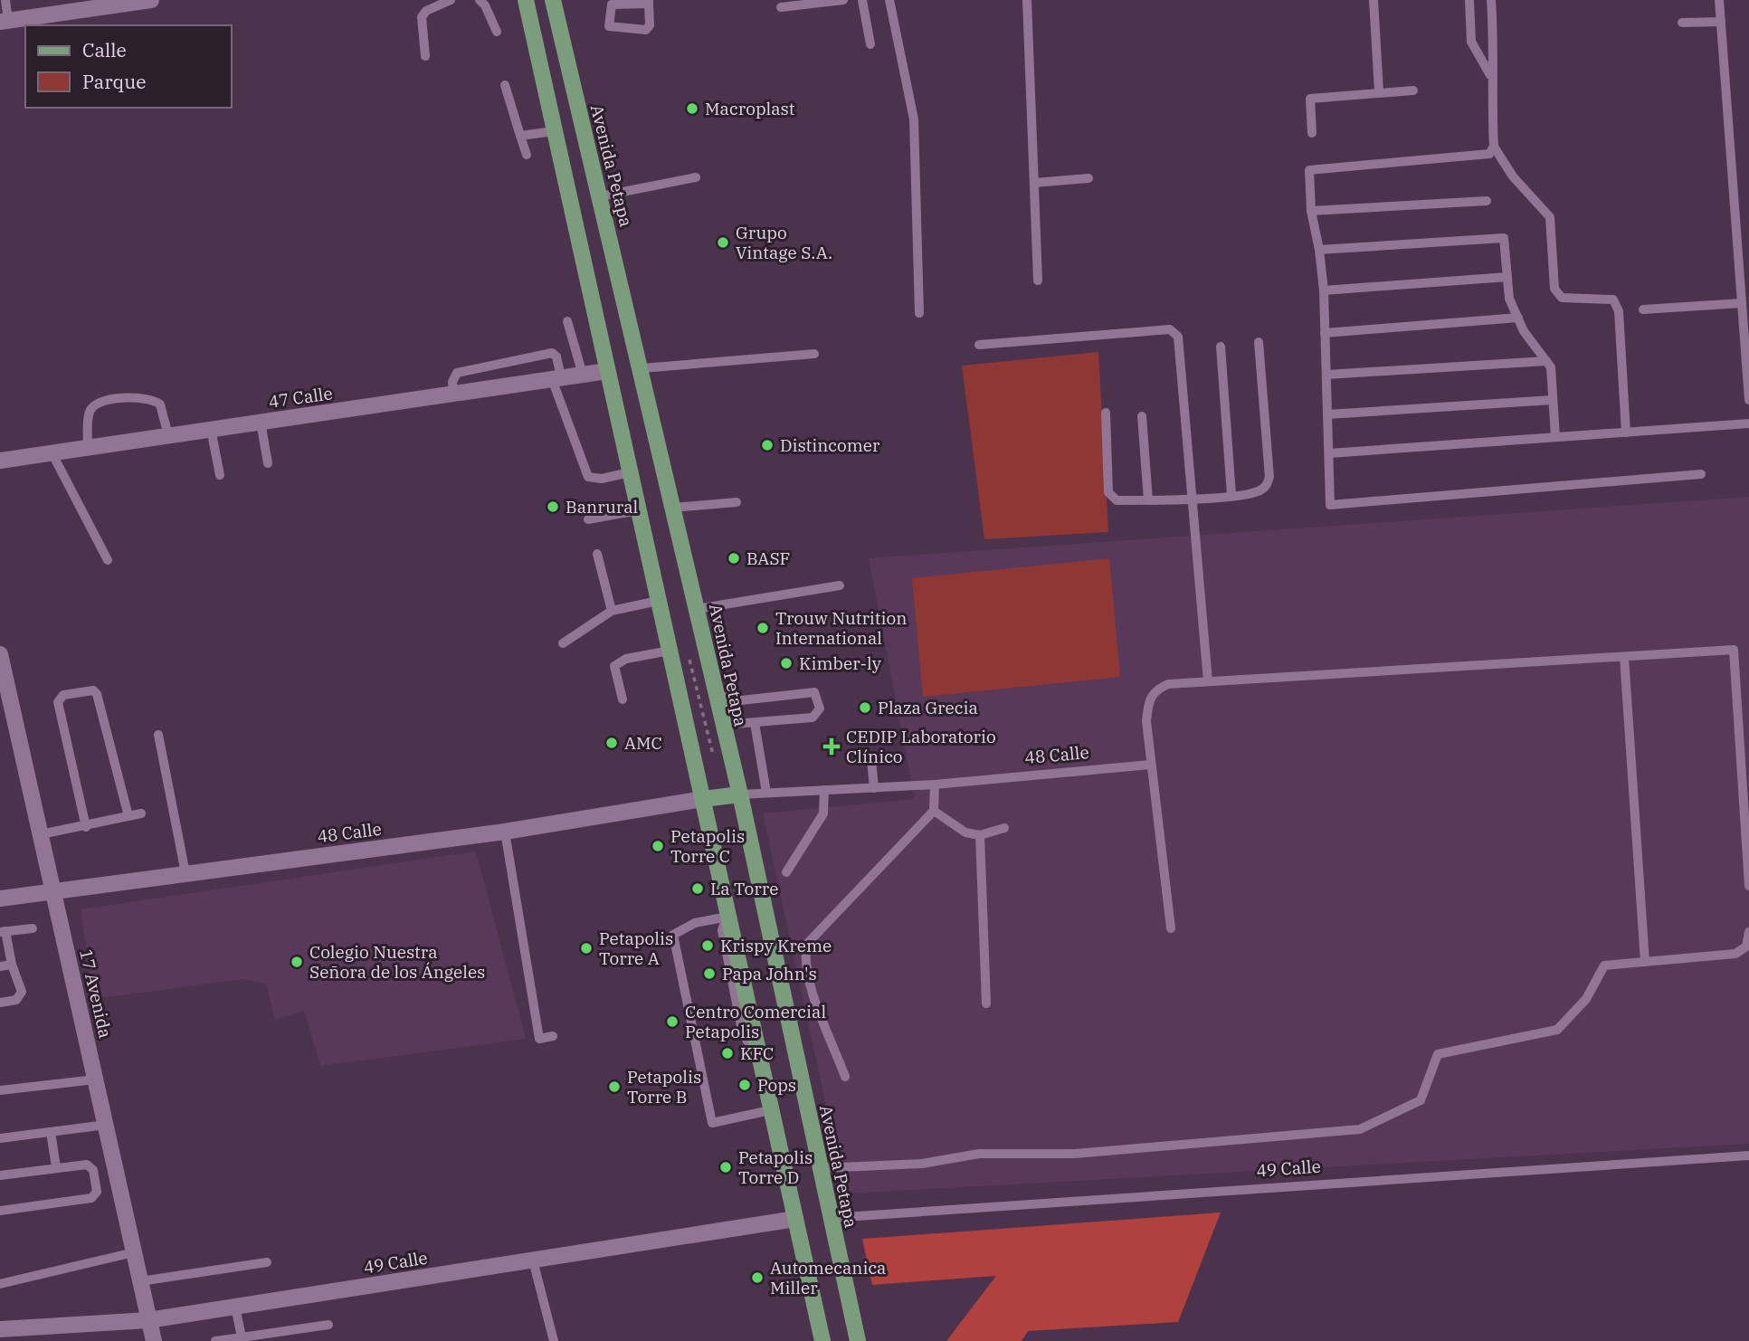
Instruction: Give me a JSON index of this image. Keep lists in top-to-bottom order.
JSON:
{
  "streets": {
    "main road": ["Avenida Petapa"],
    "street": [
      "47 Calle",
      "48 Calle",
      "17 Avenida",
      "49 Calle"
    ]
  },
  "crossings": [
    ["Avenida Petapa", "48 Calle"],
    ["Avenida Petapa", "49 Calle"],
    ["48 Calle", "17 Avenida"],
    ["17 Avenida", "49 Calle"]
  ],
  "places": {
    "other": [
      "Macroplast",
      "Grupo Vintage S.A.",
      "Distincomer",
      "Banrural",
      "BASF",
      "Trouw Nutrition International",
      "Kimber-ly",
      "Plaza Grecia",
      "AMC",
      "Petapolis Torre C",
      "La Torre",
      "Krispy Kreme",
      "Petapolis Torre A",
      "Colegio Nuestra Señora de los Ángeles",
      "Papa John's",
      "Centro Comercial Petapolis",
      "KFC",
      "Pops",
      "Petapolis Torre B",
      "Petapolis Torre D",
      "Automecanica Miller"
    ],
    "health": ["CEDIP Laboratorio Clínico"]
  },
  "legend": ["Calle", "Parque"]
}
